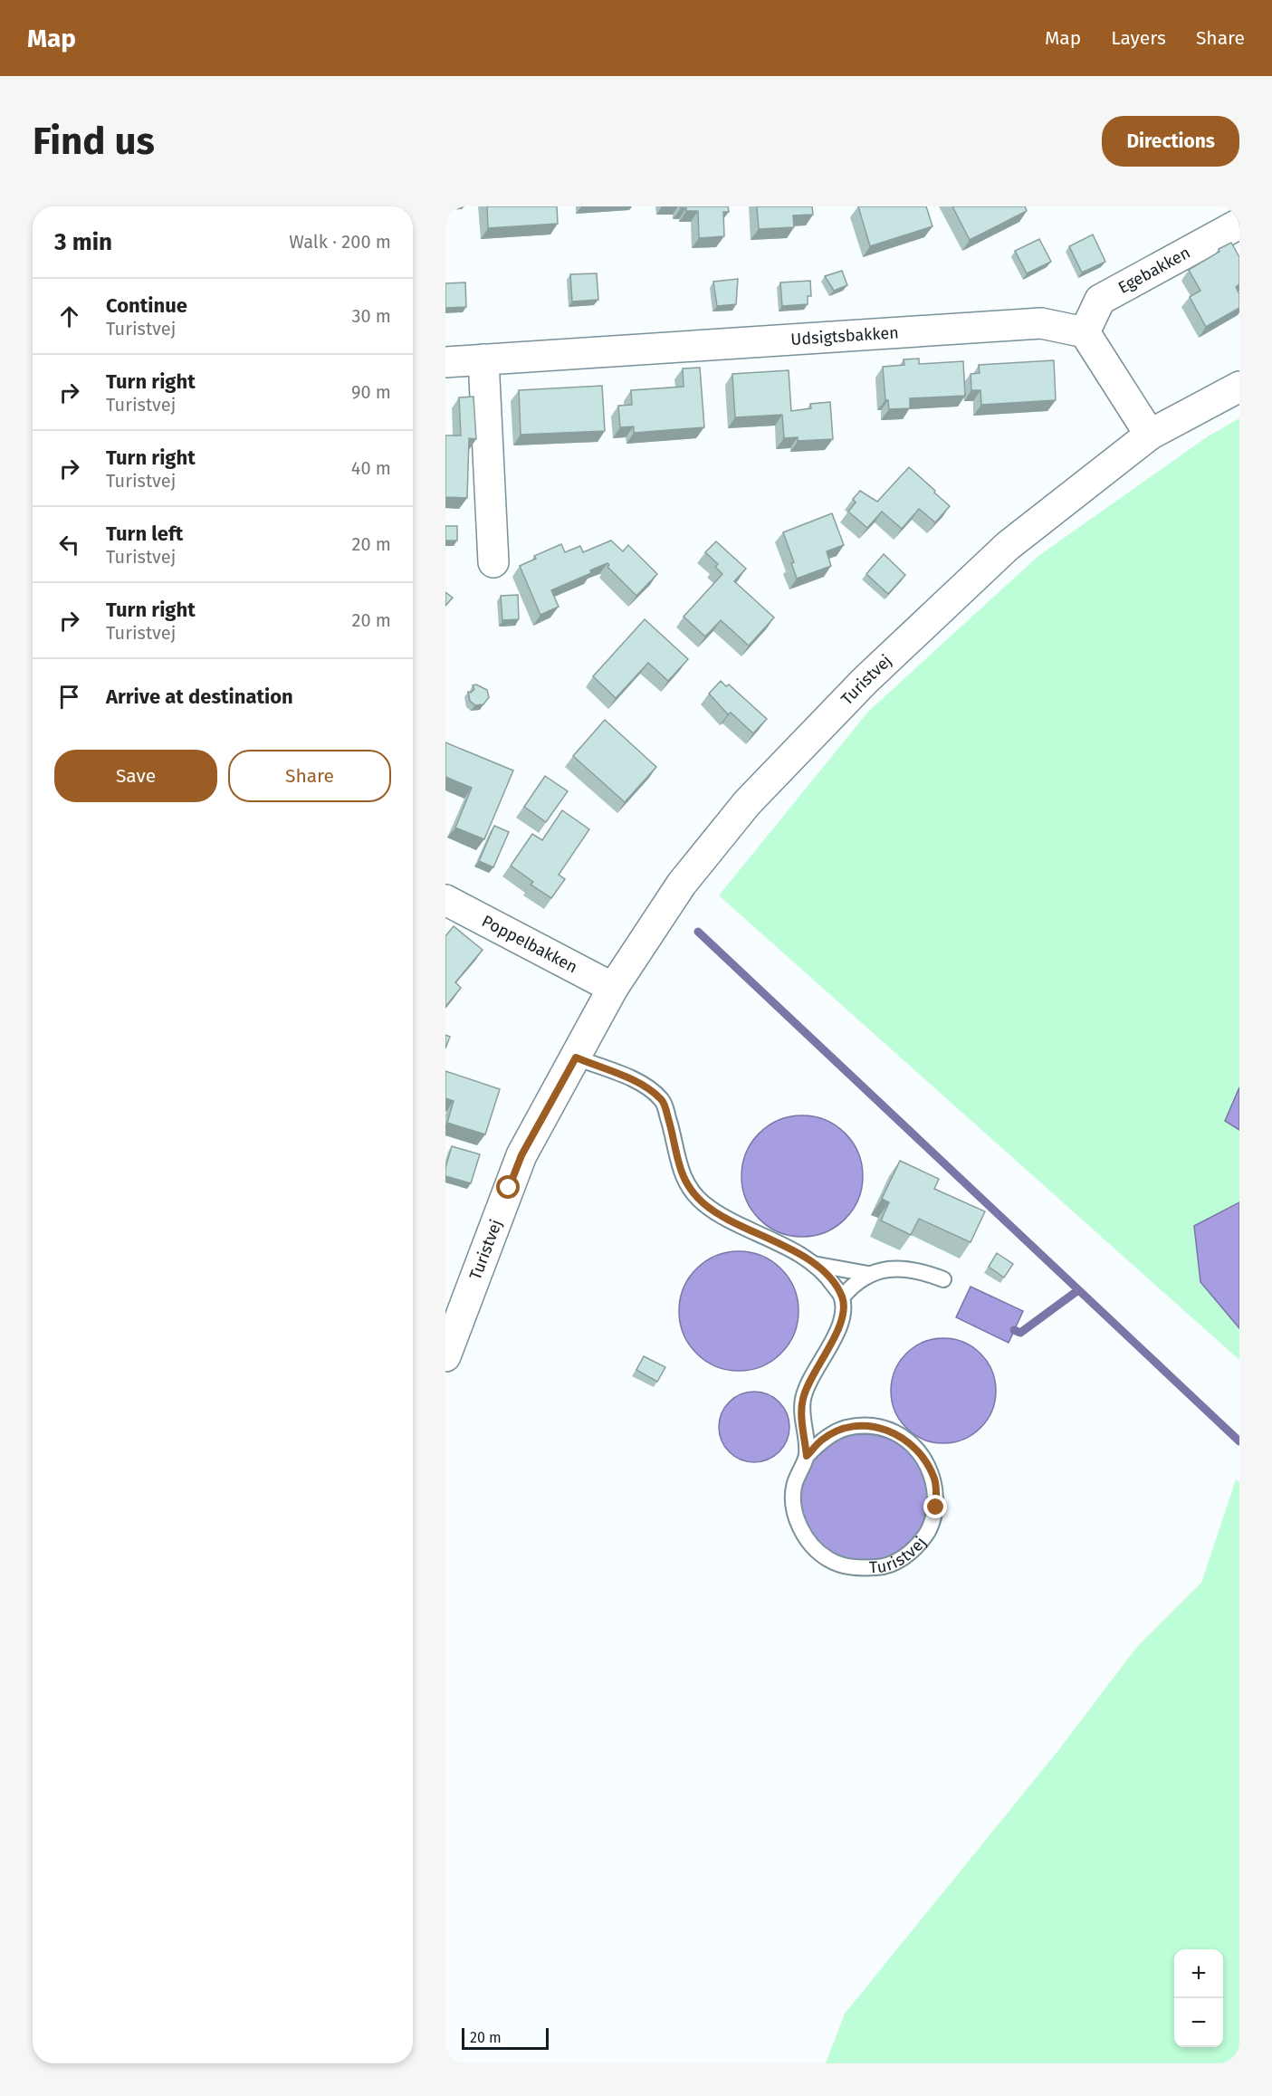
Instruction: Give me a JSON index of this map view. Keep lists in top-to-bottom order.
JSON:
{
  "streets": {
    "street": [
      "Egebakken",
      "Udsigtsbakken",
      "Turistvej",
      "Poppelbakken"
    ]
  },
  "crossings": [
    ["Egebakken", "Udsigtsbakken"],
    ["Turistvej", "Poppelbakken"]
  ],
  "scale_bar": "20 m",
  "page": {
    "header": "Map",
    "nav": ["Map", "Layers", "Share"],
    "buttons": [
      "Directions",
      ["Save", "Share"]
    ],
    "title": "Find us",
    "heading": ["3 min", "Walk · 200 m"],
    "list": [
      ["Continue", "Turistvej", "30 m"],
      ["Turn right", "Turistvej", "90 m"],
      ["Turn right", "Turistvej", "40 m"],
      ["Turn left", "Turistvej", "20 m"],
      ["Turn right", "Turistvej", "20 m"],
      "Arrive at destination"
    ],
    "map_buttons": ["+", "−"],
    "scale": "20 m"
  }
}
